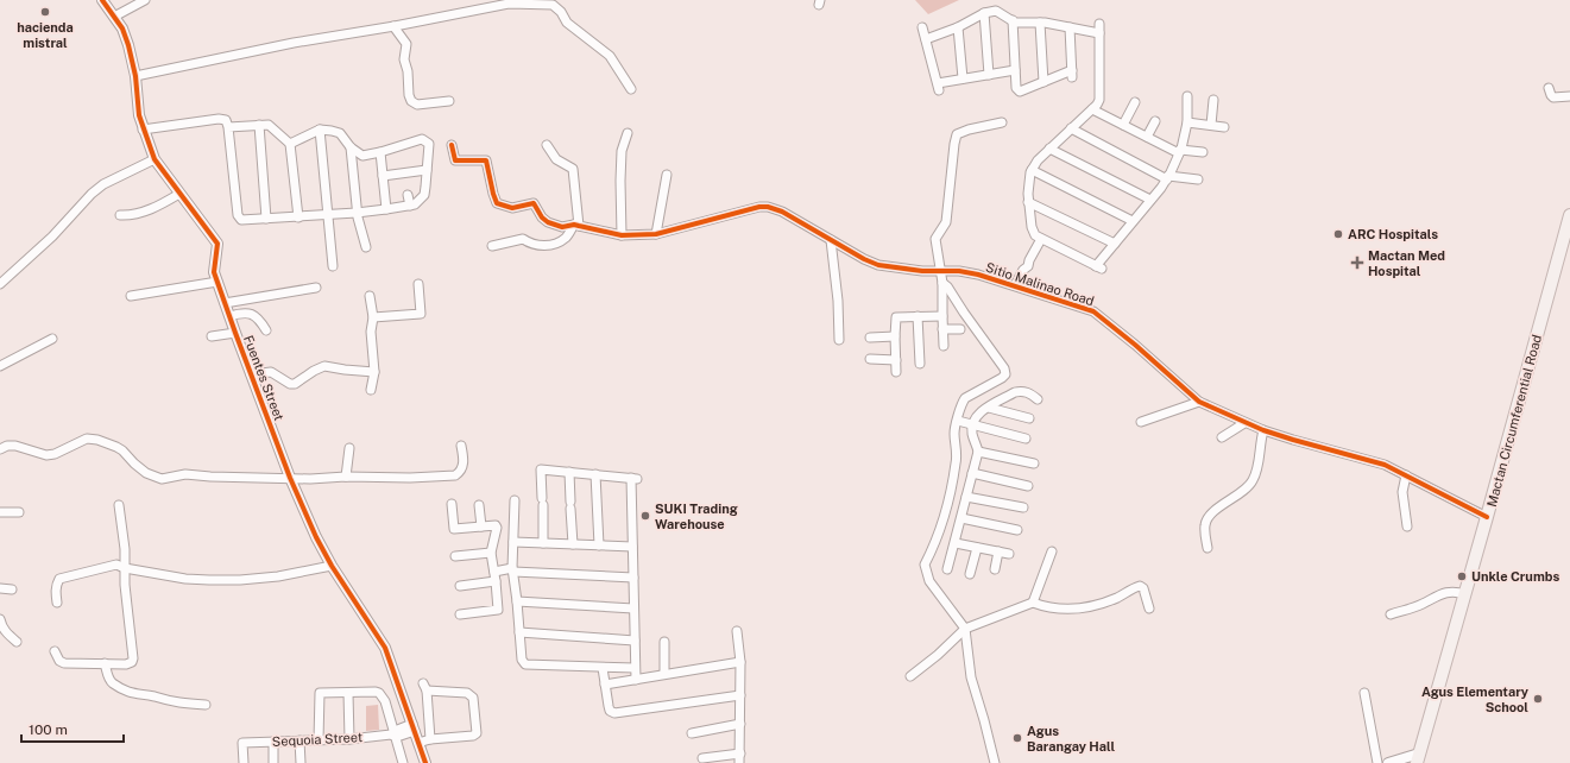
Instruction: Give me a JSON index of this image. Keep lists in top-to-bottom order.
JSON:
{
  "streets": {
    "main road": ["Mactan Circumferential Road"],
    "street": ["Sitio Malinao Road", "Fuentes Street", "Sequoia Street"]
  },
  "crossings": [
    ["Sitio Malinao Road", "Mactan Circumferential Road"],
    ["Fuentes Street", "Sequoia Street"]
  ],
  "places": {
    "other": [
      "hacienda mistral",
      "ARC Hospitals",
      "SUKI Trading Warehouse",
      "Unkle Crumbs",
      "Agus Elementary School",
      "Agus Barangay Hall"
    ],
    "health": ["Mactan Med Hospital"]
  },
  "scale_bar": "100 m"
}
